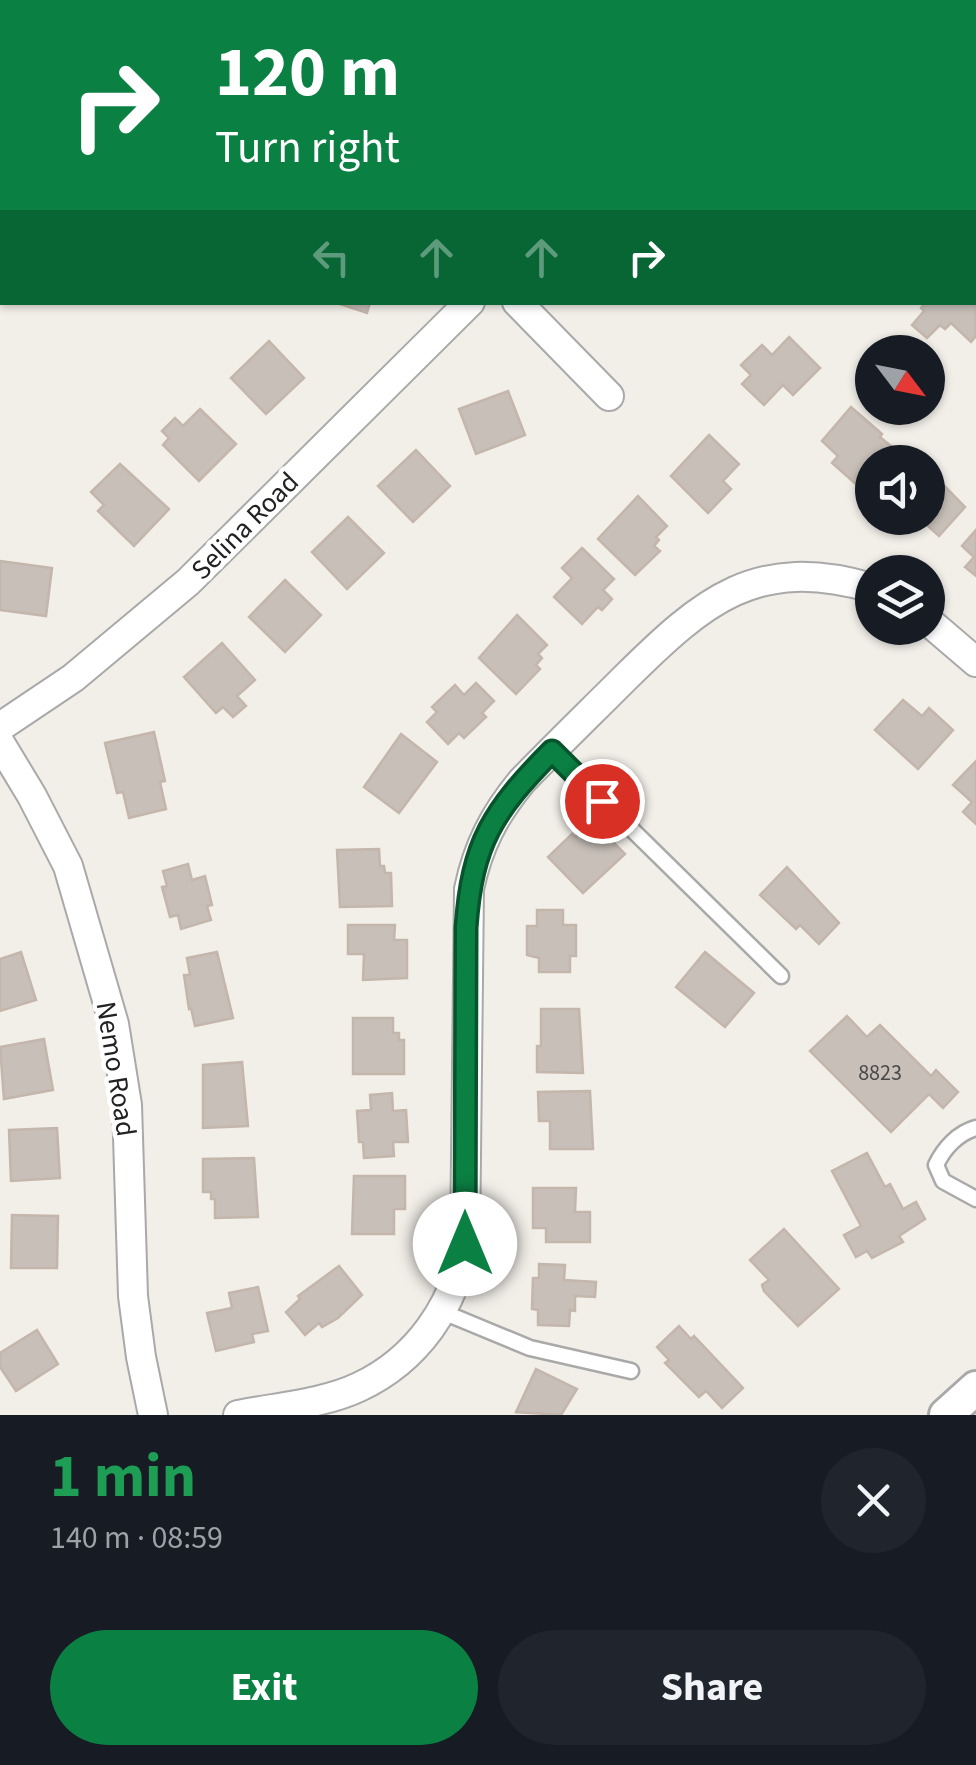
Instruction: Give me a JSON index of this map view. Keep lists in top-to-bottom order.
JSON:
{
  "streets": {
    "street": ["Selina Road", "Nemo Road"]
  },
  "house_numbers": ["8823"],
  "north": "bottom right",
  "page": {
    "turn": ["120 m", "Turn right"],
    "heading": ["1 min", "140 m · 08:59"],
    "buttons": ["Exit", "Share"]
  }
}
